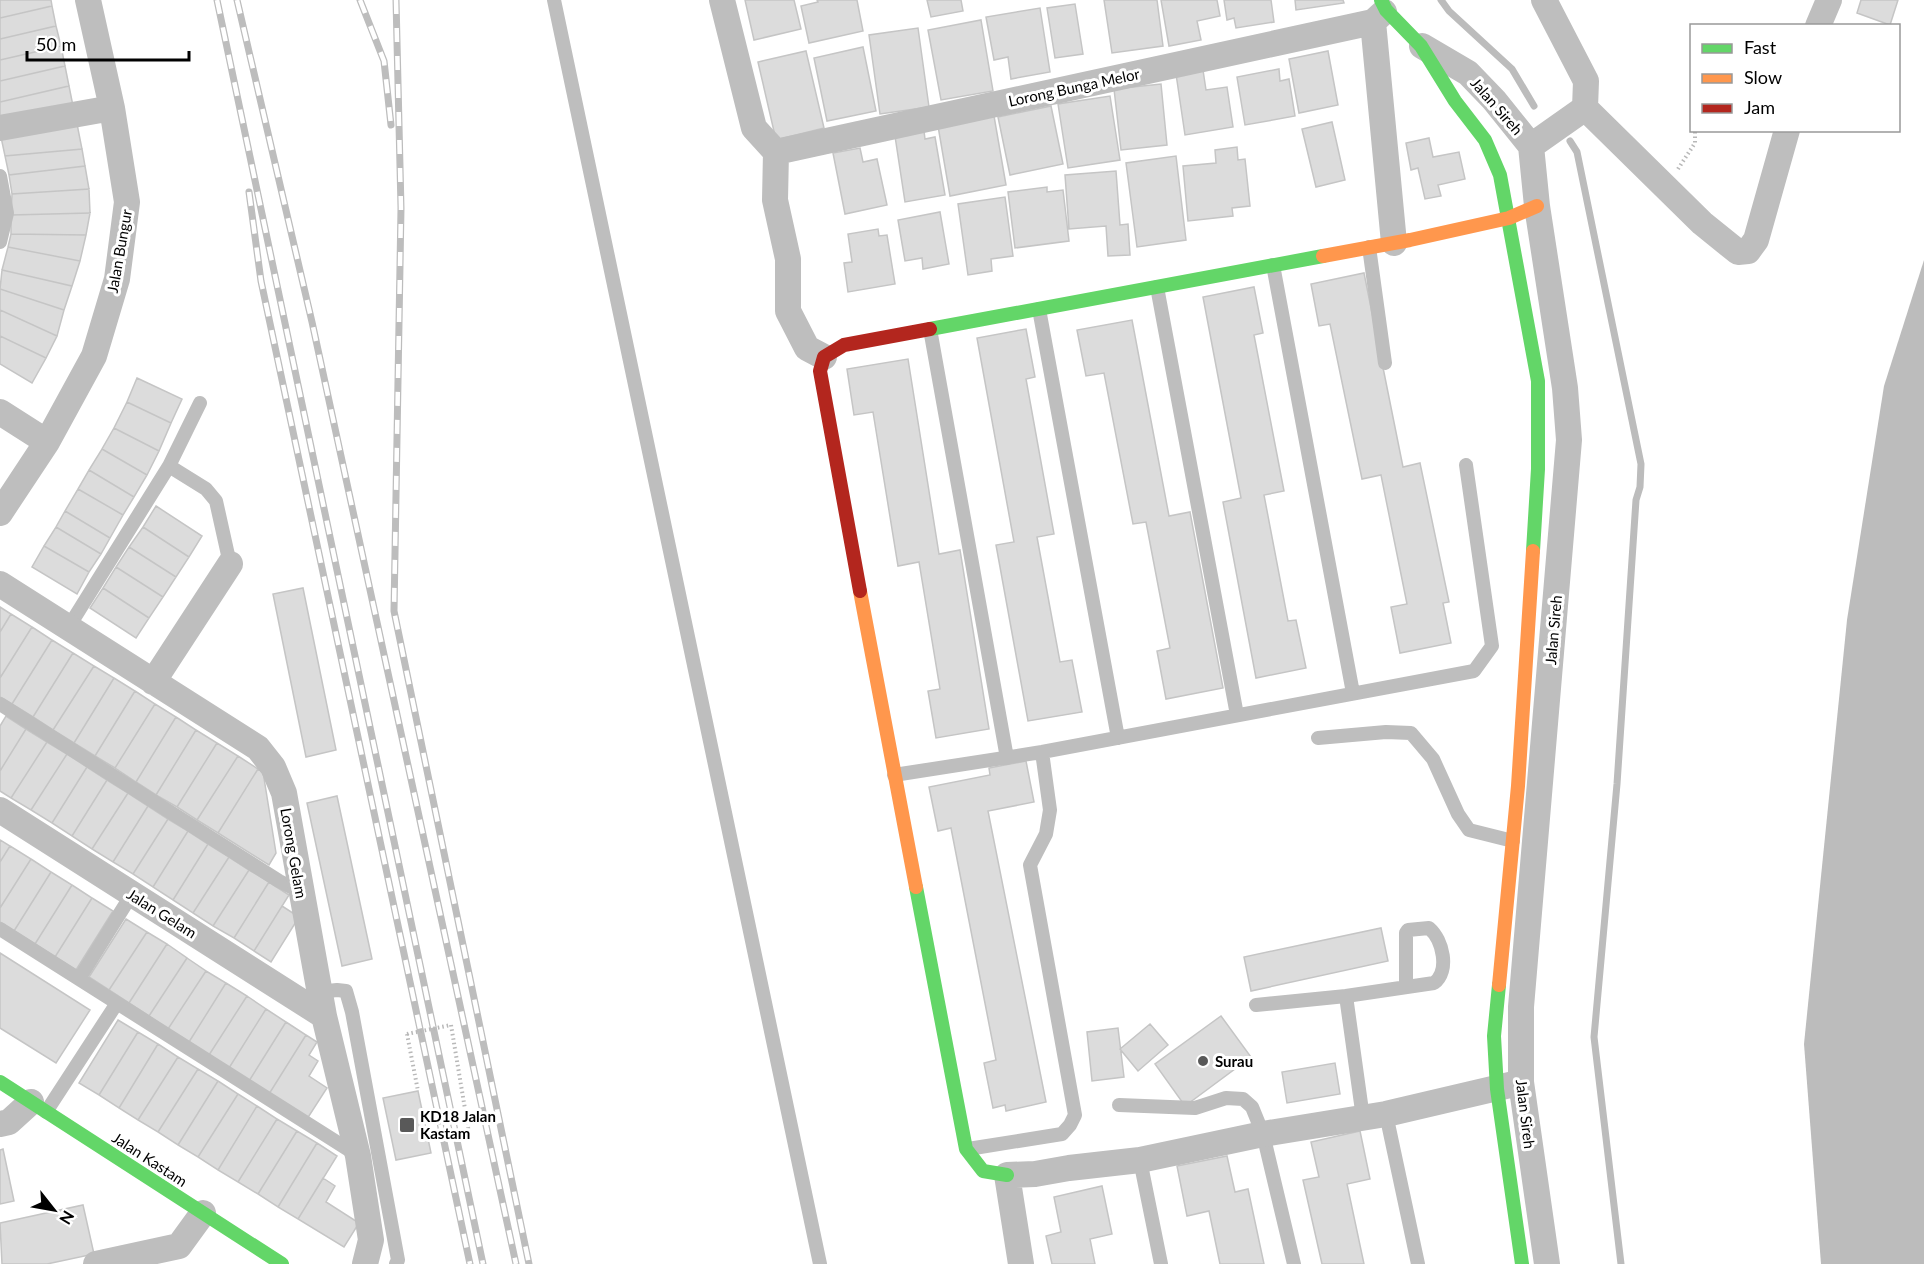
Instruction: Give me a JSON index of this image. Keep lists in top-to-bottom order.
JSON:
{
  "streets": {
    "street": [
      "Lorong Bunga Melor",
      "Jalan Sireh",
      "Jalan Bungur",
      "Lorong Gelam",
      "Jalan Gelam",
      "Jalan Kastam"
    ]
  },
  "crossings": [
    ["Lorong Bunga Melor", "Jalan Sireh"],
    ["Lorong Gelam", "Jalan Gelam"]
  ],
  "places": {
    "other": ["Surau"],
    "transit": ["KD18 Jalan Kastam"]
  },
  "legend": ["Fast", "Slow", "Jam"],
  "scale_bar": "50 m",
  "north": "bottom right"
}
